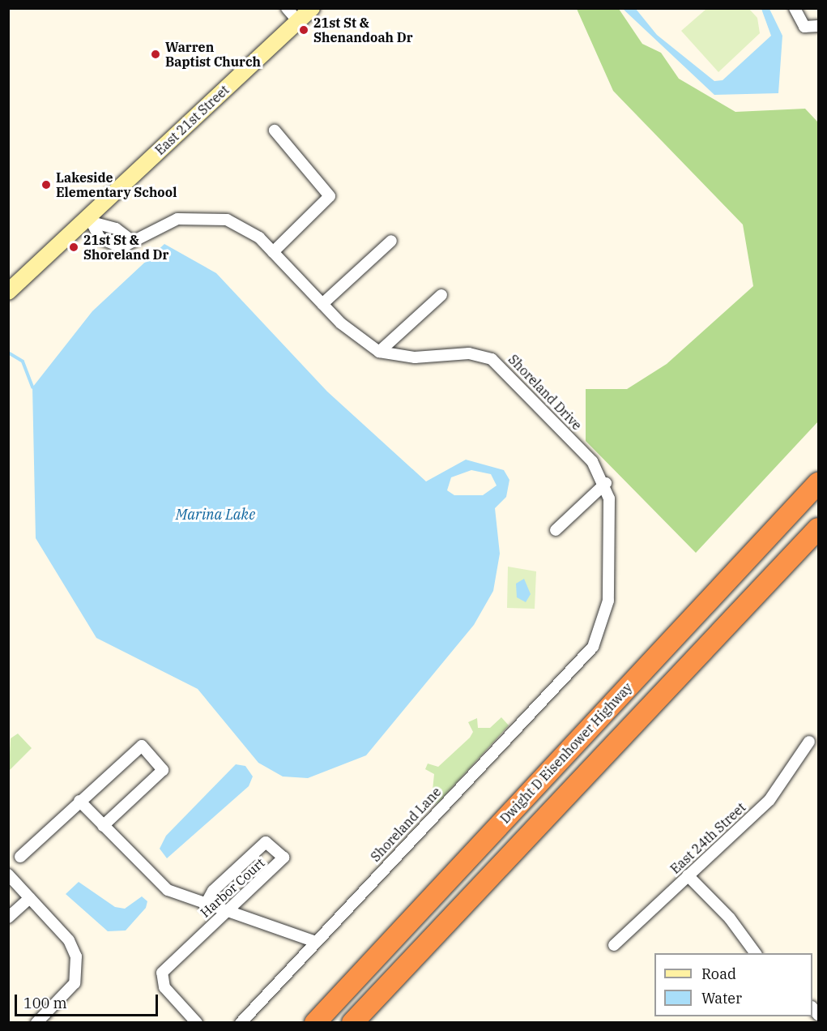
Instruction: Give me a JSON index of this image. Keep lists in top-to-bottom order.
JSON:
{
  "streets": {
    "highway": ["Dwight D Eisenhower Highway"],
    "main road": ["East 21st Street"],
    "street": [
      "Shoreland Drive",
      "Shoreland Lane",
      "East 24th Street",
      "Harbor Court"
    ]
  },
  "crossings": [
    ["East 21st Street", "Shoreland Drive"],
    ["Shoreland Drive", "Shoreland Lane"]
  ],
  "water": ["Marina Lake"],
  "places": [
    "21st St & Shenandoah Dr",
    "Warren Baptist Church",
    "Lakeside Elementary School",
    "21st St & Shoreland Dr"
  ],
  "legend": ["Road", "Water"],
  "scale_bar": "100 m"
}
